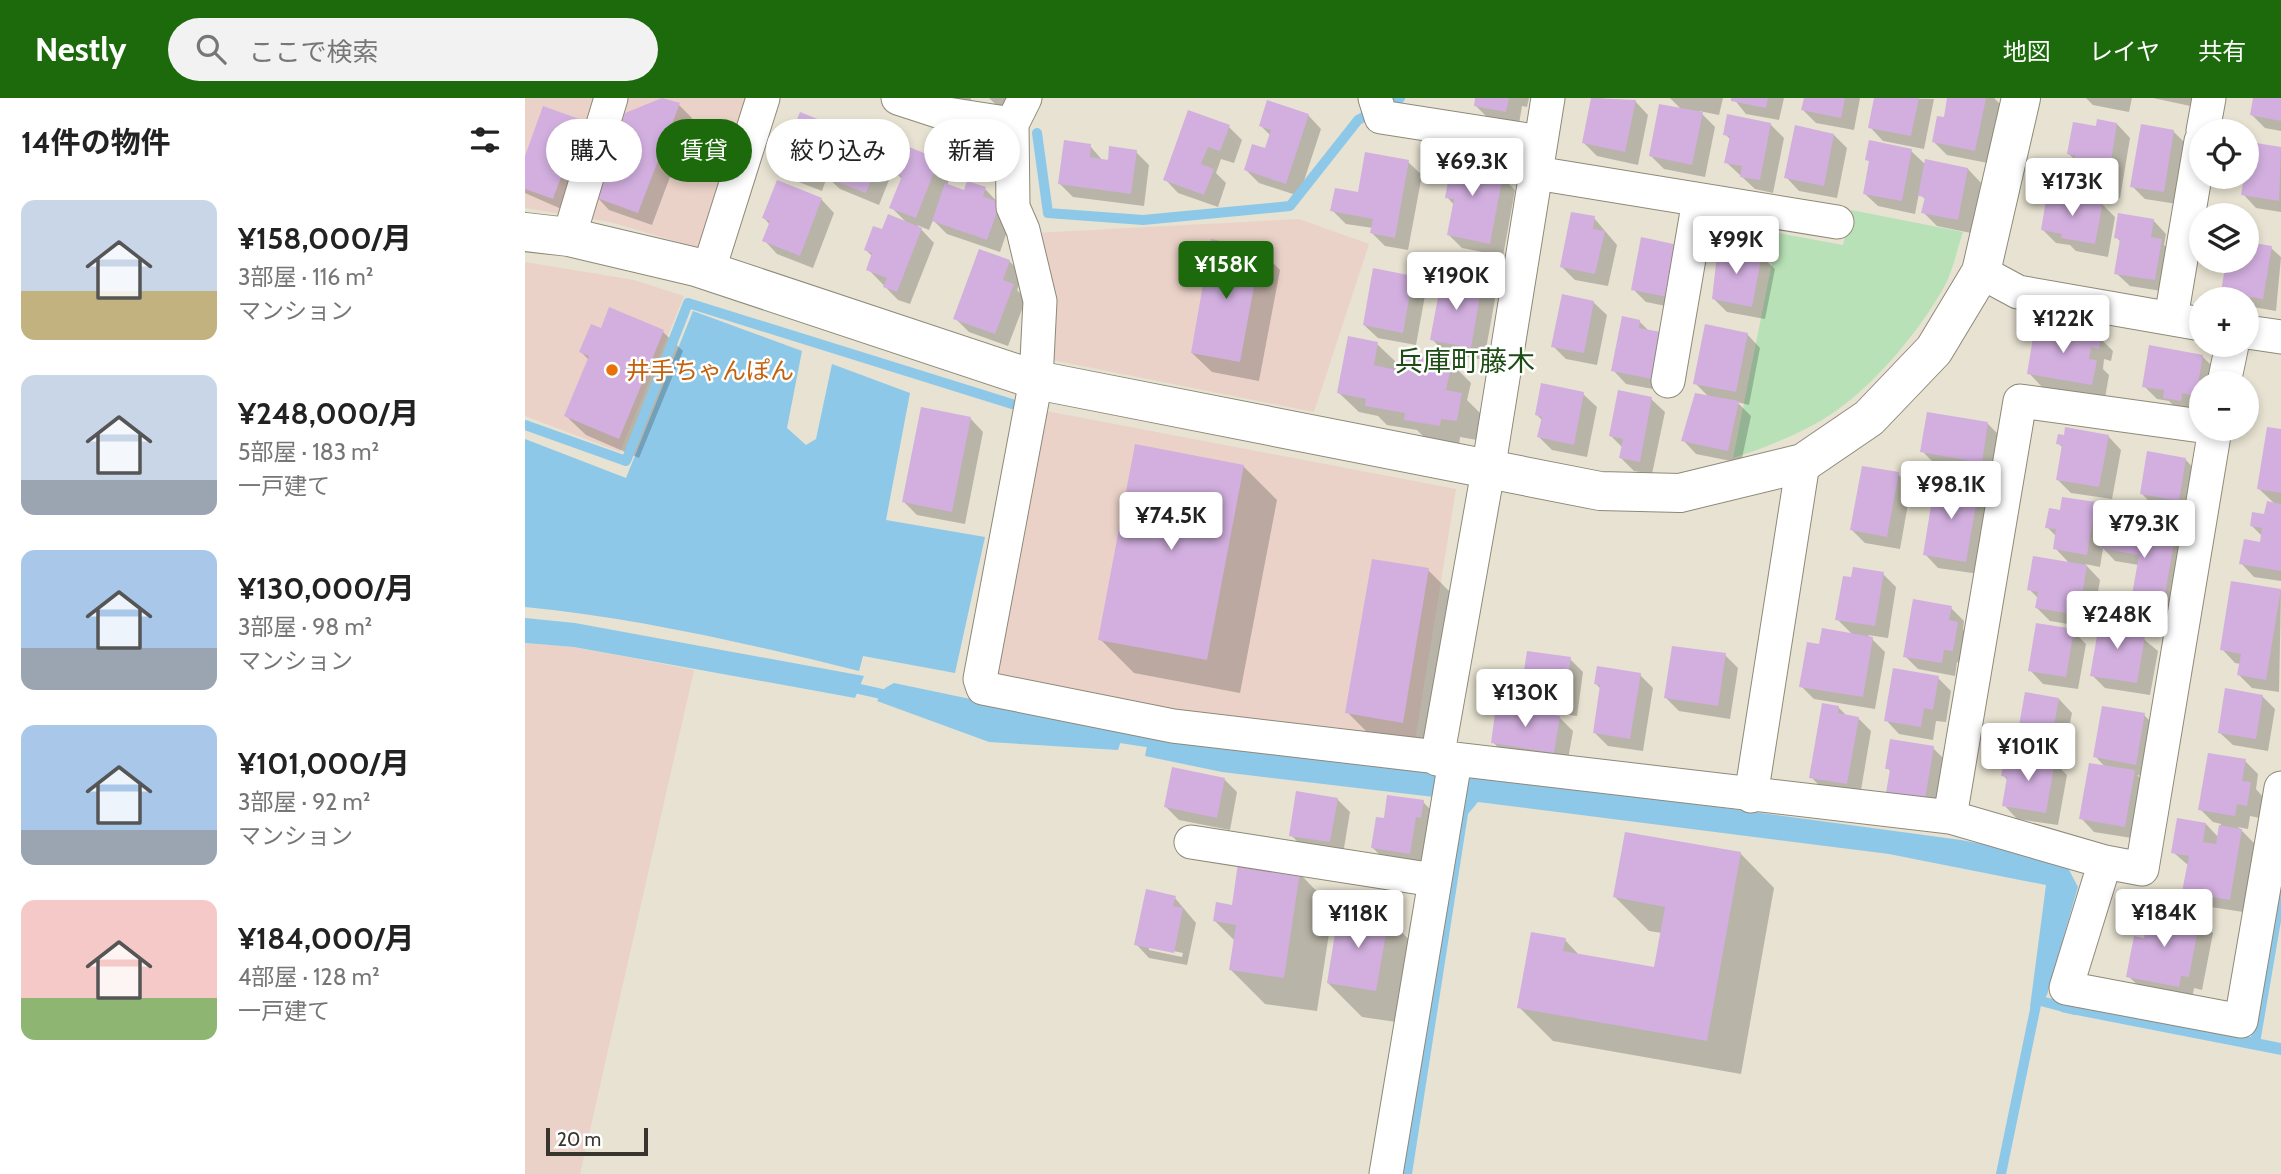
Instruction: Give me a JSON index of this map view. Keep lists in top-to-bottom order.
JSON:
{
  "districts": ["兵庫町藤木"],
  "places": ["井手ちゃんぽん"],
  "scale_bar": "20 m",
  "page": {
    "header": "Nestly",
    "search": "ここで検索",
    "nav": ["地図", "レイヤ", "共有"],
    "heading": "14件の物件",
    "map_buttons": ["+", "−"],
    "chip": [
      "購入",
      "賃貸",
      "絞り込み",
      "新着"
    ],
    "price": [
      "¥69.3K",
      "¥173K",
      "¥99K",
      "¥158K",
      "¥190K",
      "¥122K",
      "¥98.1K",
      "¥74.5K",
      "¥79.3K",
      "¥248K",
      "¥130K",
      "¥101K",
      "¥184K",
      "¥118K"
    ],
    "list": [
      {
        "name": "¥158,000/月",
        "note": "3部屋 · 116 m² · マンション"
      },
      {
        "name": "¥248,000/月",
        "note": "5部屋 · 183 m² · 一戸建て"
      },
      {
        "name": "¥130,000/月",
        "note": "3部屋 · 98 m² · マンション"
      },
      {
        "name": "¥101,000/月",
        "note": "3部屋 · 92 m² · マンション"
      },
      {
        "name": "¥184,000/月",
        "note": "4部屋 · 128 m² · 一戸建て"
      }
    ],
    "scale": "20 m"
  }
}
